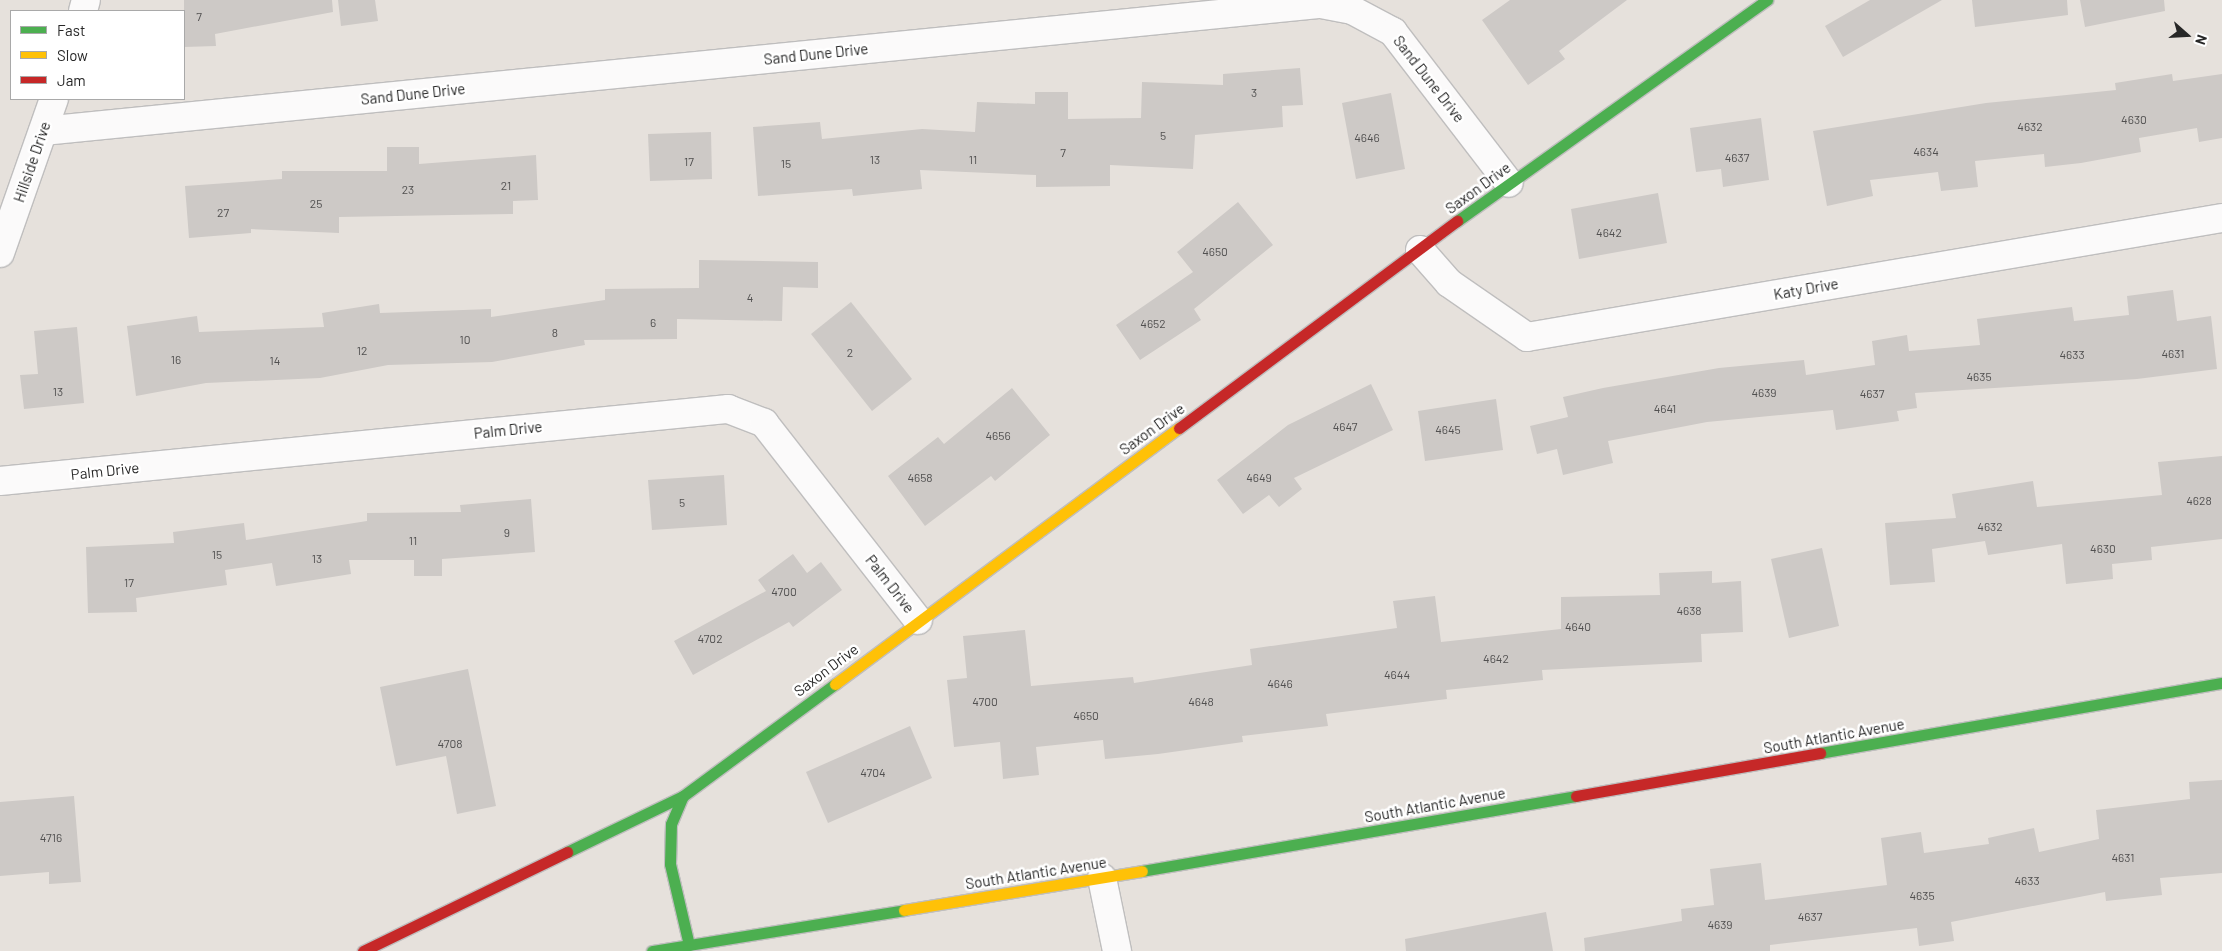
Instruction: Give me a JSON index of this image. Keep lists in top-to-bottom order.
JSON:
{
  "streets": {
    "street": [
      "Sand Dune Drive",
      "Hillside Drive",
      "Saxon Drive",
      "Katy Drive",
      "Palm Drive",
      "South Atlantic Avenue"
    ]
  },
  "crossings": [
    ["Sand Dune Drive", "Hillside Drive"],
    ["Sand Dune Drive", "Saxon Drive"],
    ["Saxon Drive", "Katy Drive"],
    ["Saxon Drive", "Palm Drive"],
    ["Saxon Drive", "South Atlantic Avenue"]
  ],
  "house_numbers": [
    "7",
    "3",
    "4630",
    "4632",
    "5",
    "4646",
    "4634",
    "7",
    "4637",
    "13",
    "11",
    "17",
    "15",
    "21",
    "23",
    "25",
    "27",
    "4642",
    "4650",
    "4",
    "6",
    "4652",
    "8",
    "10",
    "12",
    "2",
    "4631",
    "4633",
    "16",
    "14",
    "4635",
    "13",
    "4639",
    "4637",
    "4641",
    "4647",
    "4645",
    "4656",
    "4658",
    "4649",
    "4628",
    "5",
    "4632",
    "9",
    "11",
    "4630",
    "15",
    "13",
    "17",
    "4700",
    "4638",
    "4640",
    "4702",
    "4642",
    "4644",
    "4646",
    "4700",
    "4648",
    "4650",
    "4708",
    "4704",
    "4716",
    "4631",
    "4633",
    "4635",
    "4637",
    "4639"
  ],
  "legend": ["Fast", "Slow", "Jam"],
  "north": "right"
}
